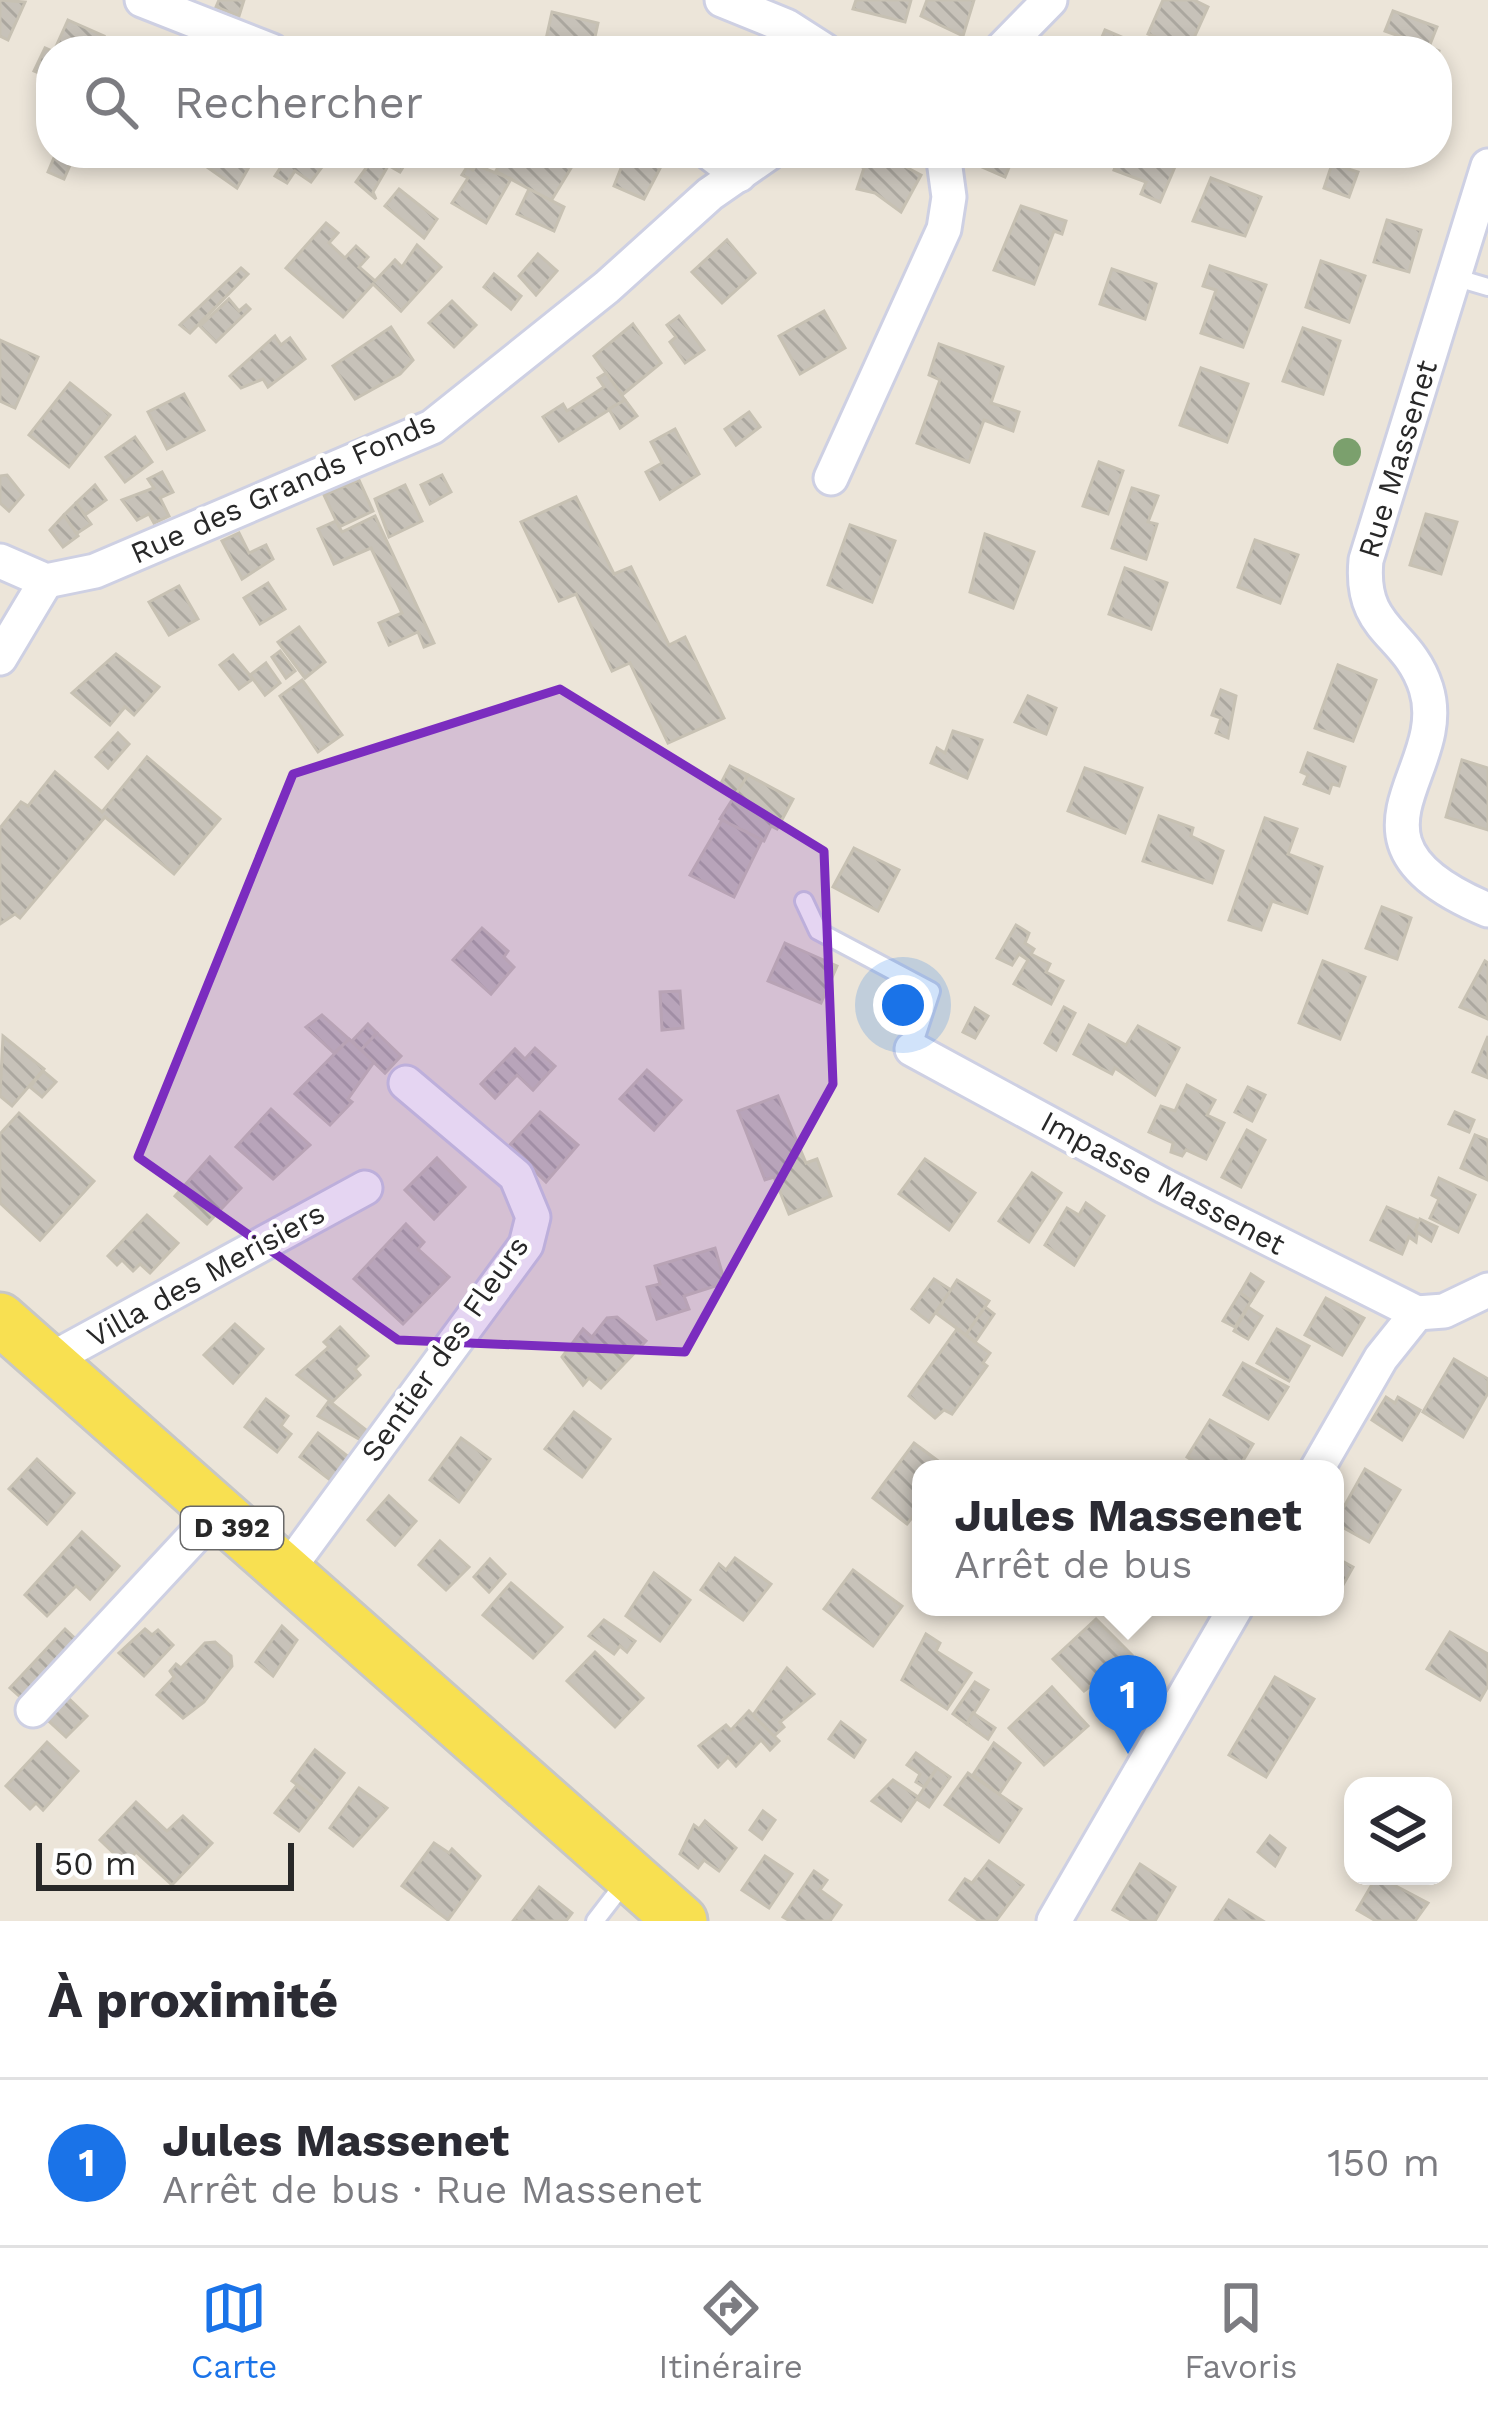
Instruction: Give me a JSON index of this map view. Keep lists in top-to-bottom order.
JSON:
{
  "streets": {
    "main road": ["D 392"],
    "street": [
      "Rue Massenet",
      "Rue des Grands Fonds",
      "Impasse Massenet",
      "Villa des Merisiers",
      "Sentier des Fleurs"
    ]
  },
  "crossings": [
    ["Villa des Merisiers", "D 392"],
    ["Sentier des Fleurs", "D 392"]
  ],
  "scale_bar": "50 m",
  "page": {
    "search": "Rechercher",
    "popup": ["Jules Massenet", "Arrêt de bus"],
    "pins": "1",
    "scale": "50 m",
    "heading": "À proximité",
    "list": [
      {
        "mark": "1",
        "name": "Jules Massenet",
        "note": "Arrêt de bus · Rue Massenet",
        "value": "150 m"
      }
    ],
    "nav": ["Carte", "Itinéraire", "Favoris"]
  }
}
